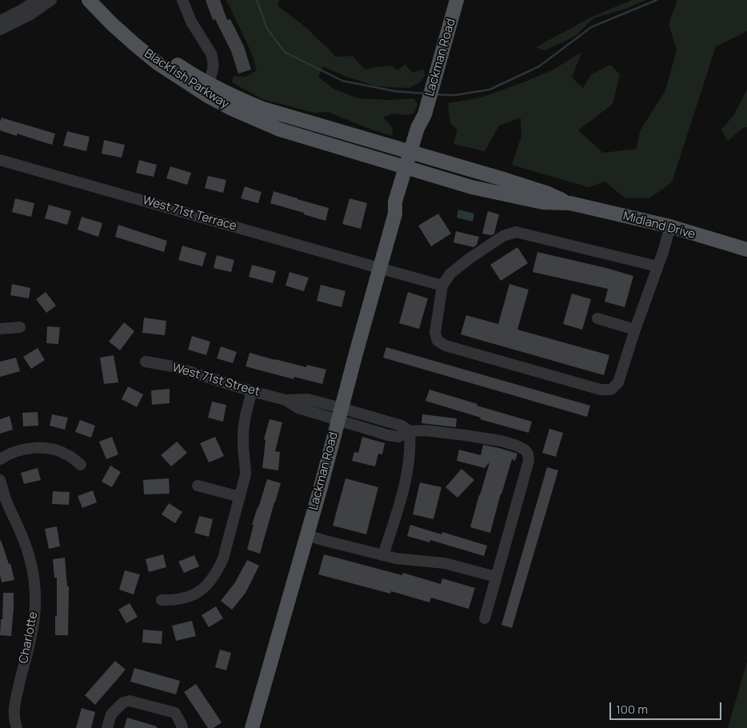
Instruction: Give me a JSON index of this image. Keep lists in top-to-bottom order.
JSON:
{
  "streets": {
    "main road": ["Lackman Road", "Blackfish Parkway", "Midland Drive"],
    "street": ["West 71st Terrace", "West 71st Street", "Charlotte"]
  },
  "crossings": [
    ["Lackman Road", "Blackfish Parkway"],
    ["Lackman Road", "West 71st Terrace"],
    ["Lackman Road", "Midland Drive"],
    ["Lackman Road", "West 71st Street"],
    ["Blackfish Parkway", "Midland Drive"]
  ],
  "scale_bar": "100 m"
}
